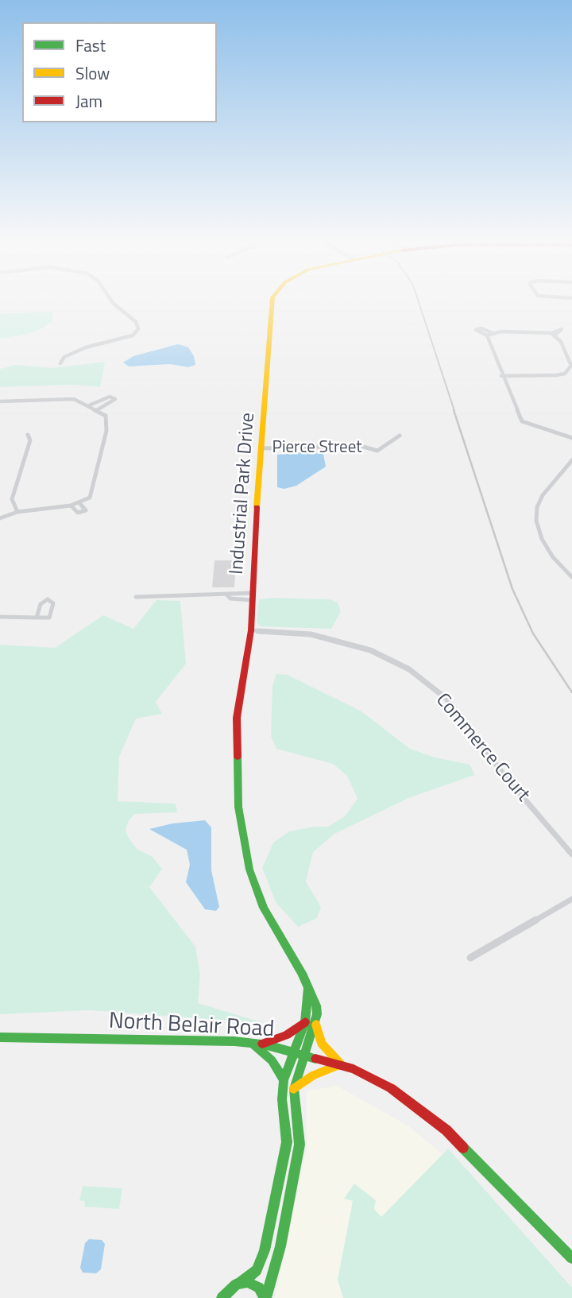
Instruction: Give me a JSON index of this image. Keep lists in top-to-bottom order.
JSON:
{
  "streets": {
    "street": [
      "Pierce Street",
      "Industrial Park Drive",
      "Commerce Court",
      "North Belair Road"
    ]
  },
  "crossings": [
    ["Pierce Street", "Industrial Park Drive"],
    ["Industrial Park Drive", "Commerce Court"],
    ["Industrial Park Drive", "North Belair Road"]
  ],
  "legend": ["Fast", "Slow", "Jam"]
}
